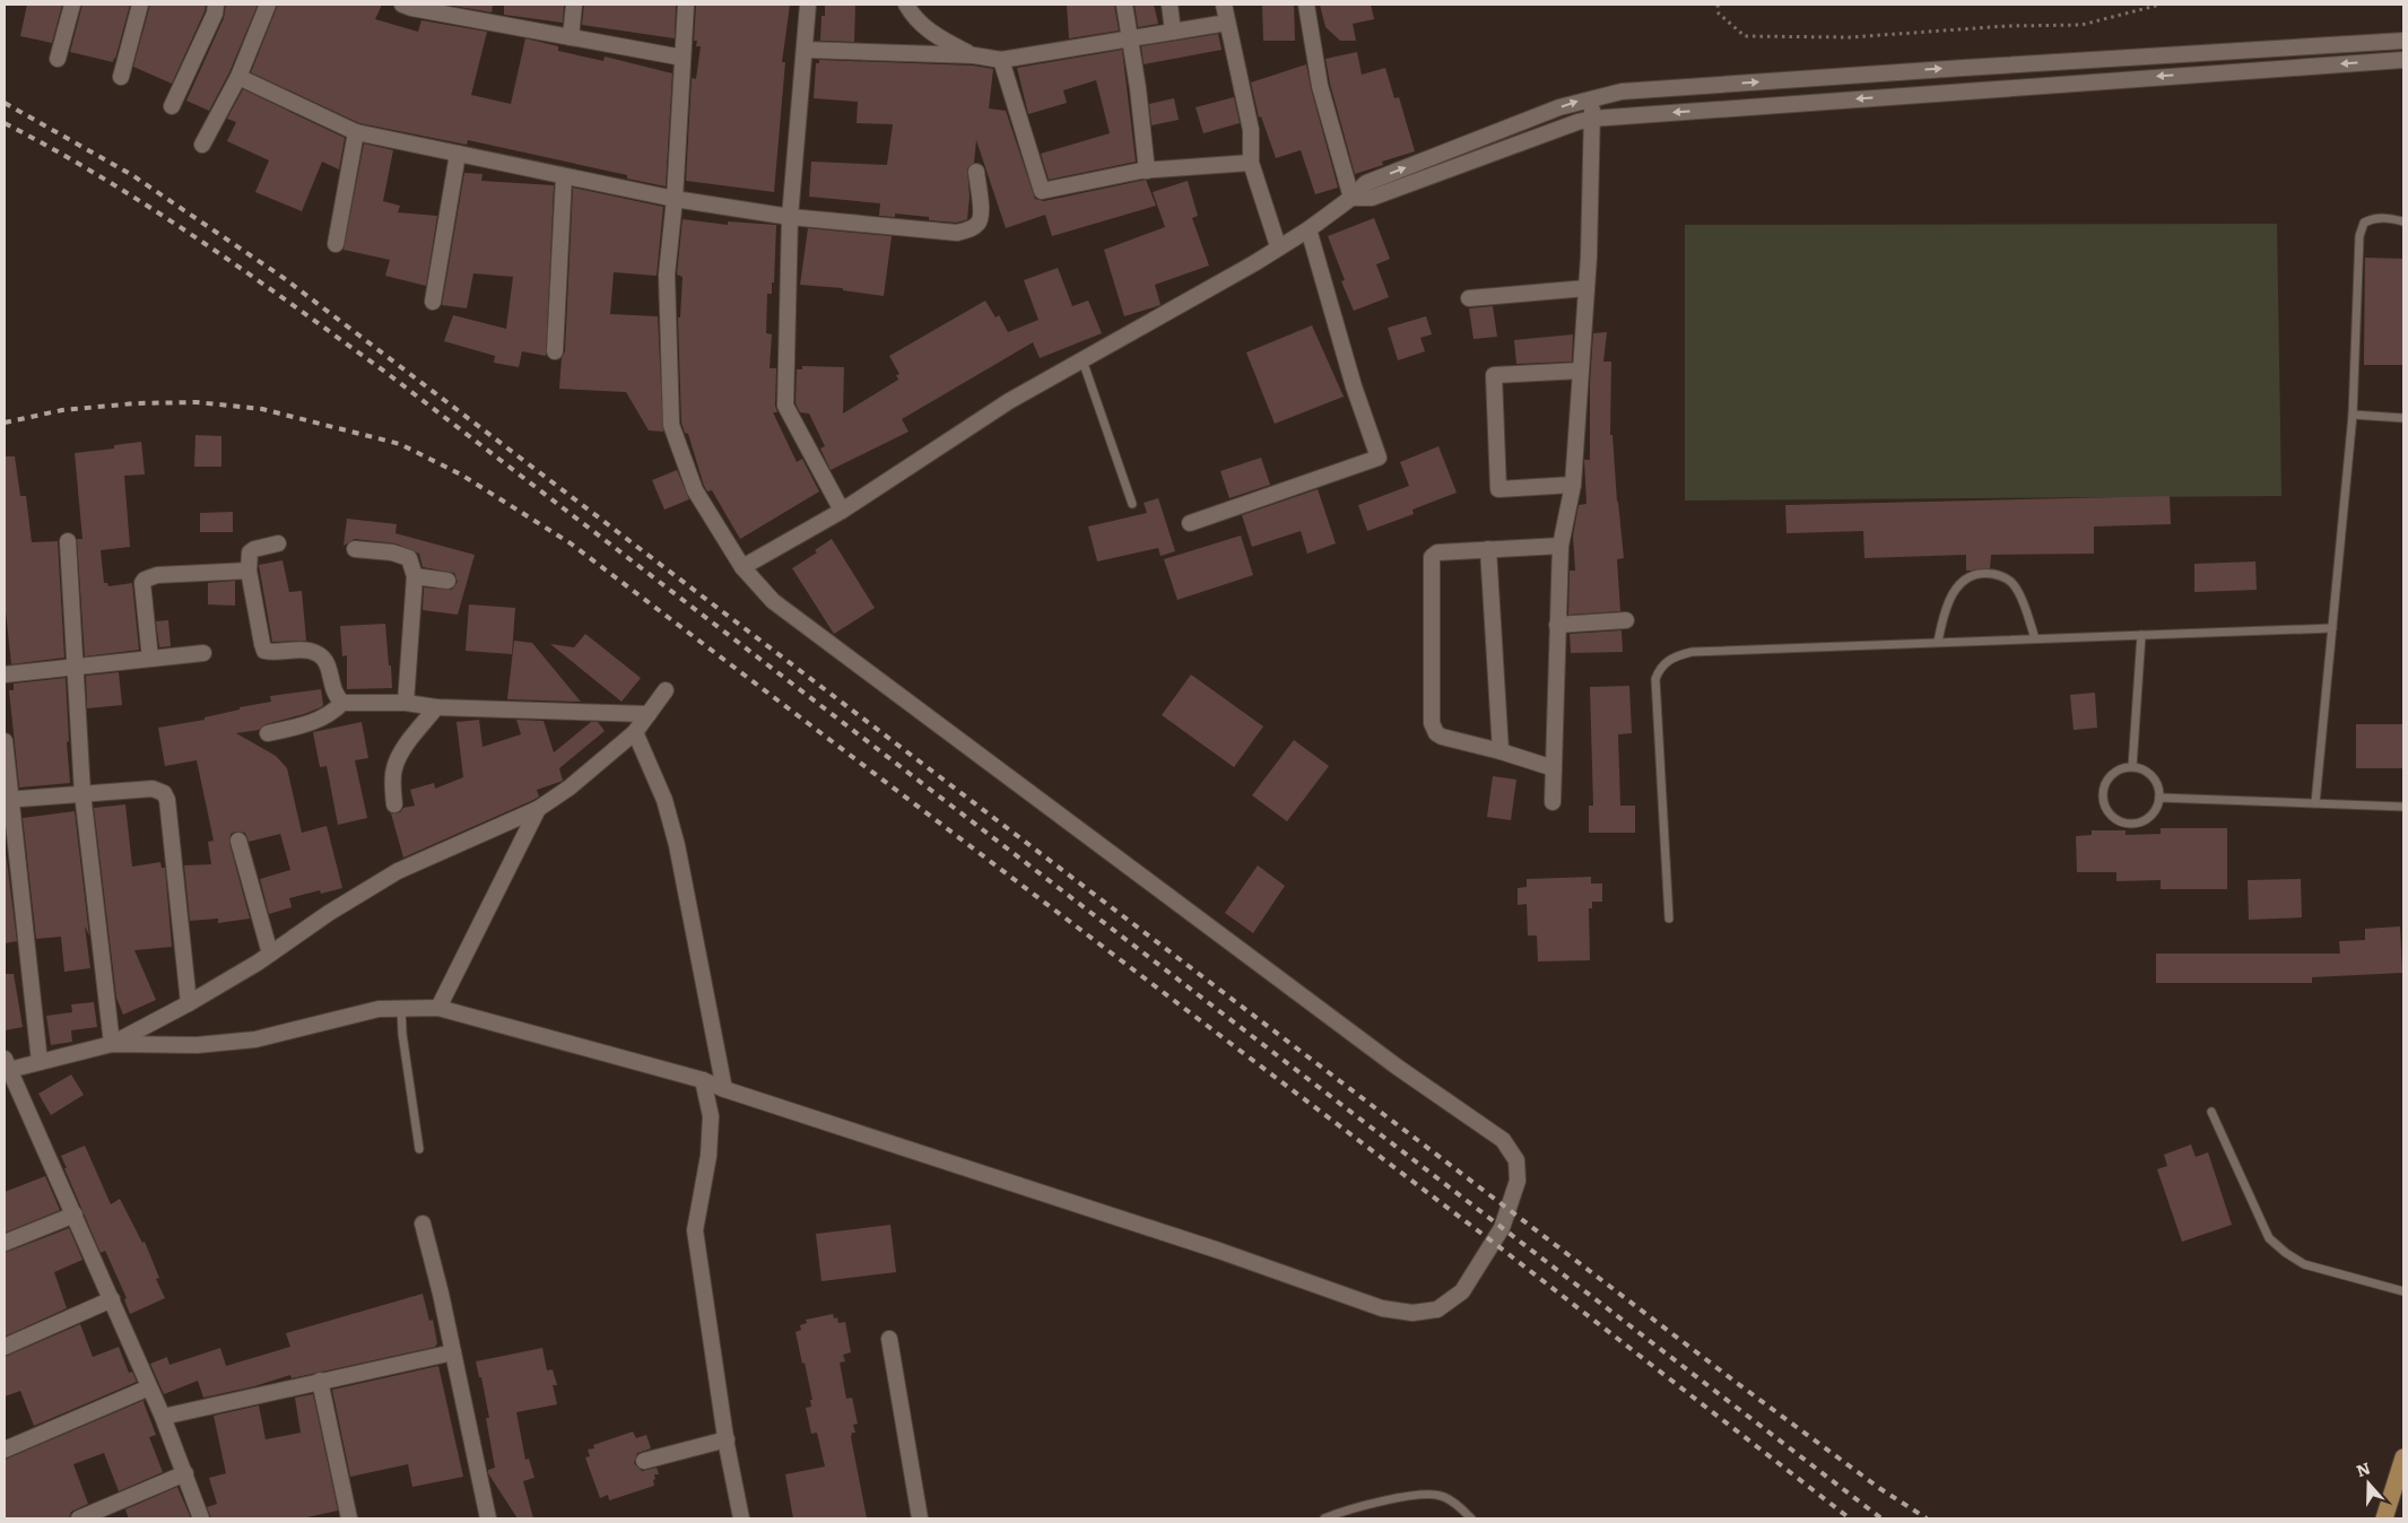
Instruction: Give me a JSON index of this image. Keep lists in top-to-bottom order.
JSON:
{
  "north": "top"
}
